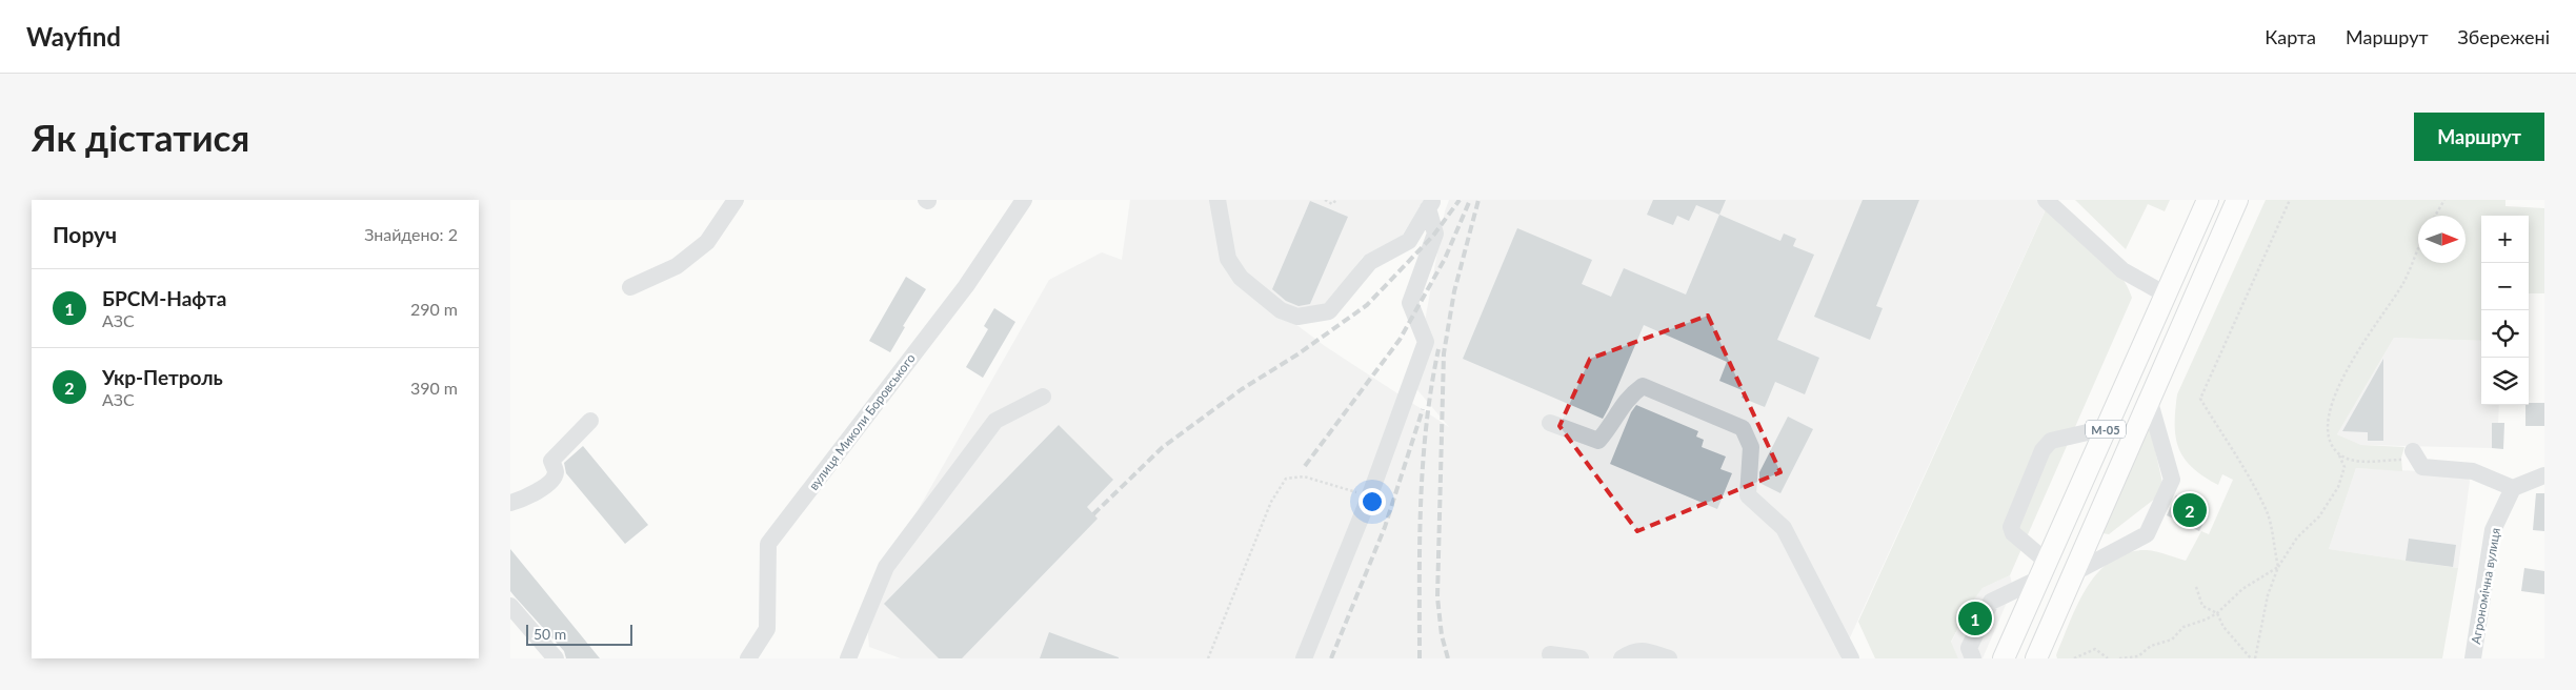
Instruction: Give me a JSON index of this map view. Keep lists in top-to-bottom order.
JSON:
{
  "streets": {
    "main road": ["М-05"],
    "street": ["вулиця Миколи Боровського", "Агрономічна вулиця"]
  },
  "scale_bar": "50 m",
  "north": "right",
  "page": {
    "header": "Wayfind",
    "nav": ["Карта", "Маршрут", "Збережені"],
    "buttons": "Маршрут",
    "title": "Як дістатися",
    "heading": ["Поруч", "Знайдено: 2"],
    "map_buttons": ["+", "−"],
    "list": [
      {
        "mark": "1",
        "name": "БРСМ-Нафта",
        "note": "АЗС",
        "value": "290 m"
      },
      {
        "mark": "2",
        "name": "Укр-Петроль",
        "note": "АЗС",
        "value": "390 m"
      }
    ],
    "pins": ["2", "1"],
    "scale": "50 m"
  }
}
